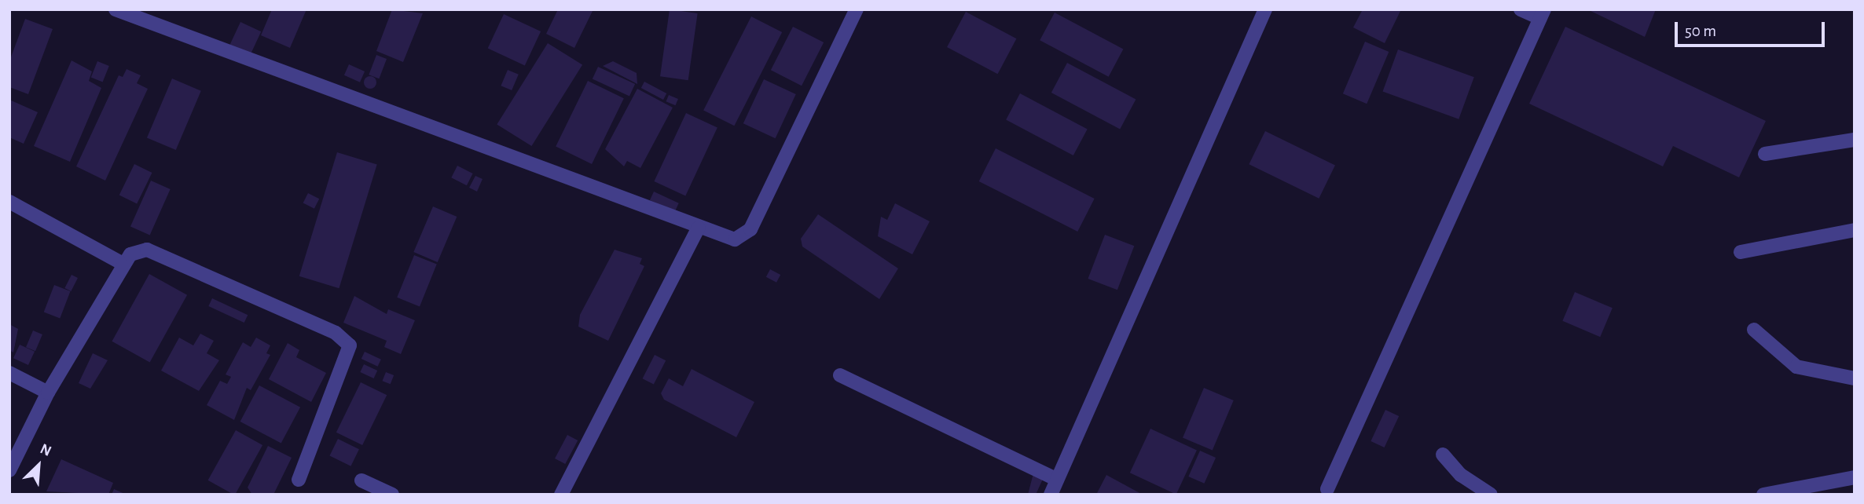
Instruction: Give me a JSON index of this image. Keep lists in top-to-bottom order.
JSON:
{
  "scale_bar": "50 m",
  "north": "top right"
}
